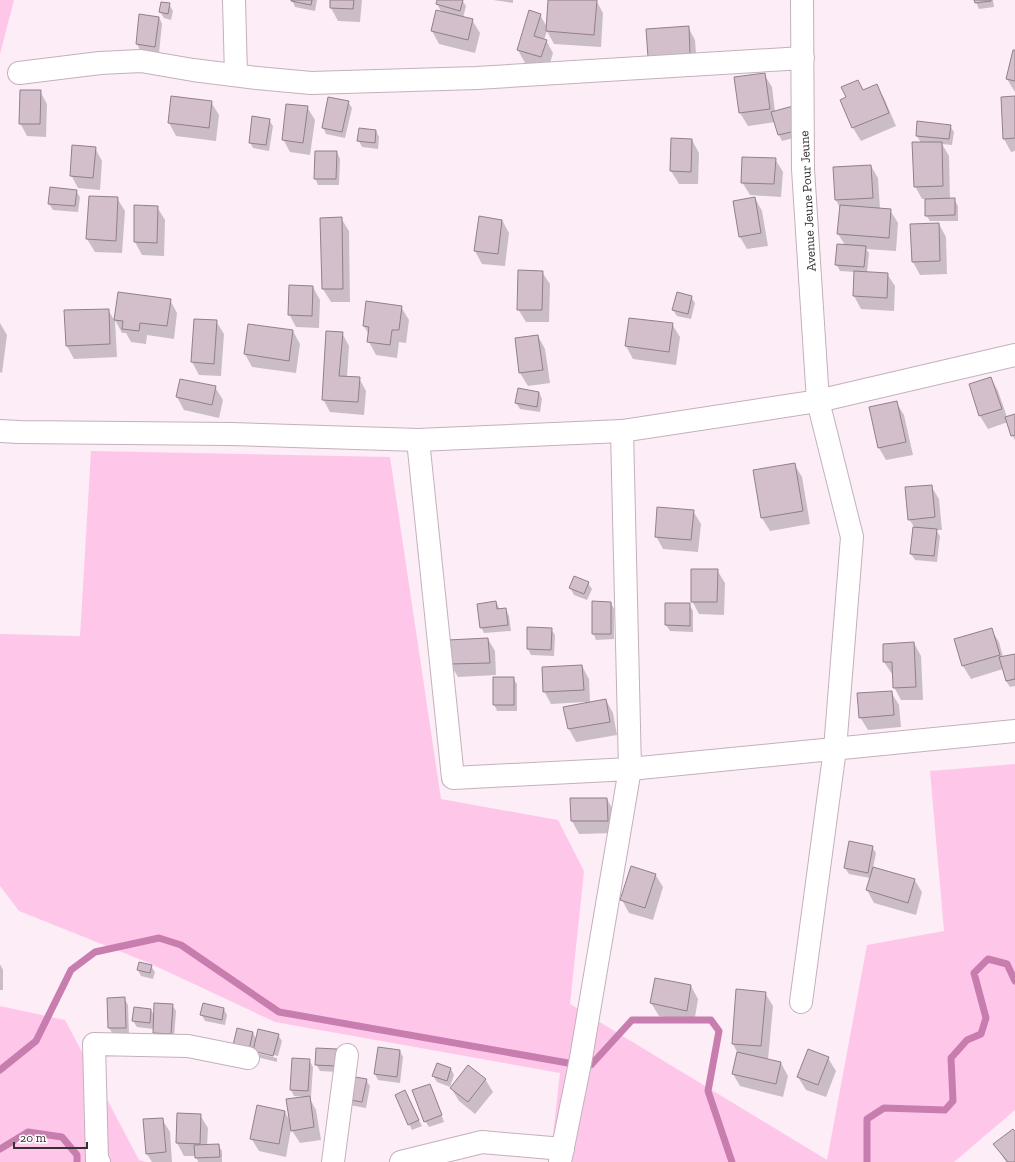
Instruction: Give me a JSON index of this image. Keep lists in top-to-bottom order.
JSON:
{
  "streets": {
    "street": ["Avenue Jeune Pour Jeune"]
  },
  "scale_bar": "20 m"
}
